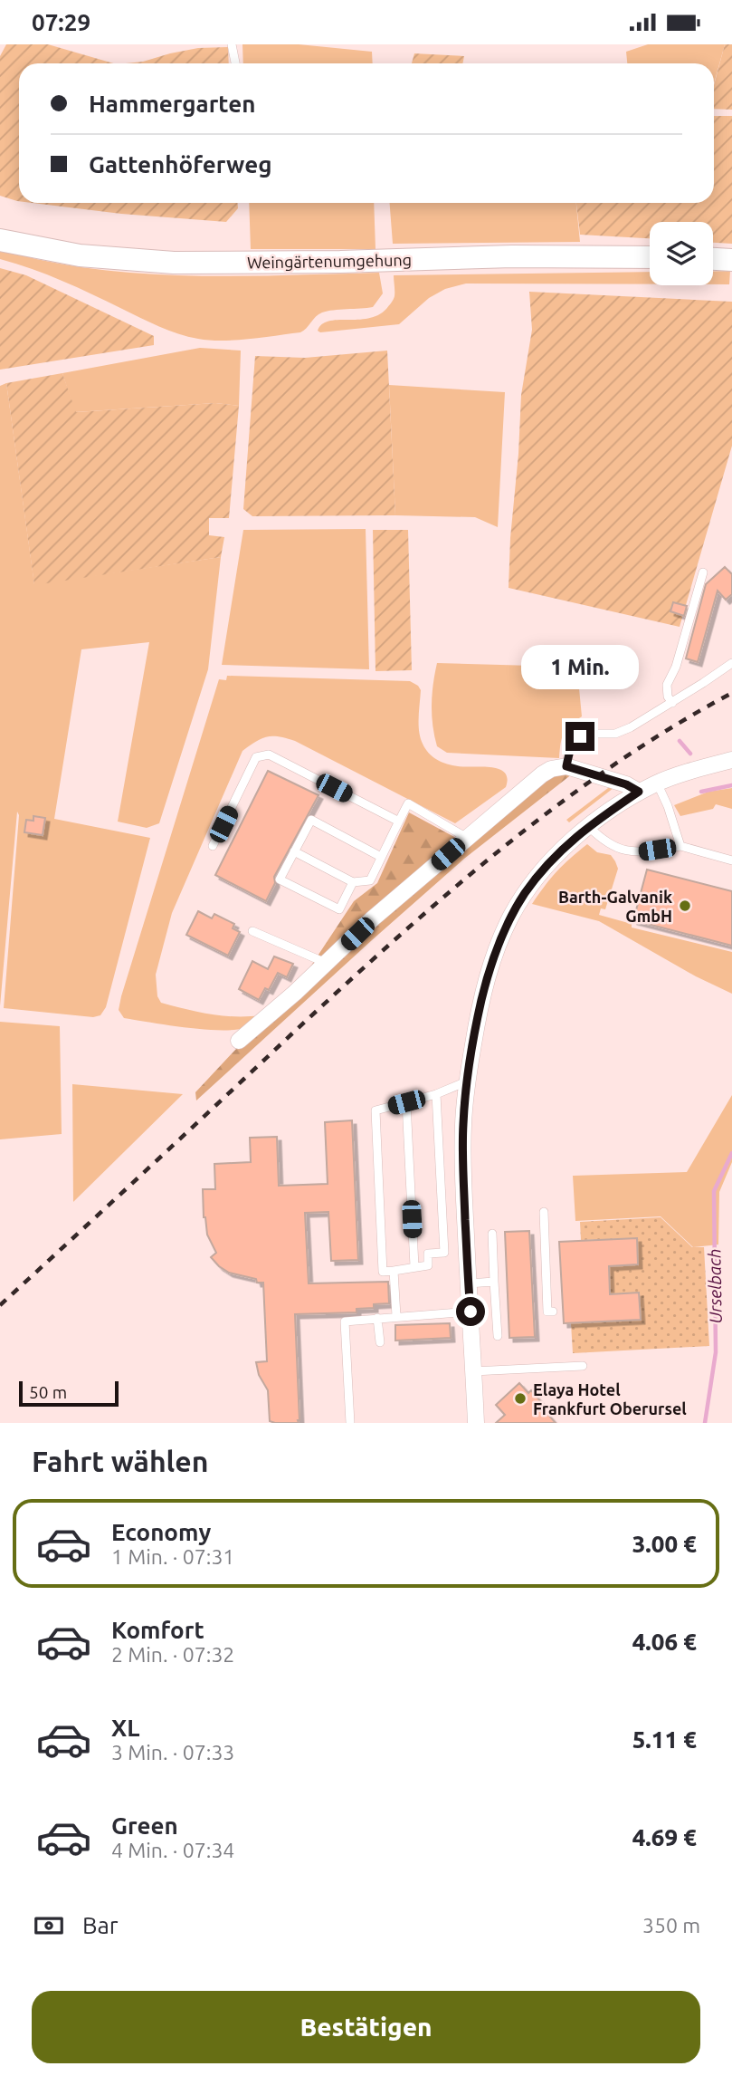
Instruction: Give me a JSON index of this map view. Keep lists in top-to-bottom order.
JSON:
{
  "streets": {
    "main road": ["Weingärtenumgehung"]
  },
  "water": ["Urselbach"],
  "places": ["Barth-Galvanik GmbH", "Elaya Hotel Frankfurt Oberursel"],
  "scale_bar": "50 m",
  "page": {
    "status": "07:29",
    "banner": ["Hammergarten", "Gattenhöferweg"],
    "bubble": "1 Min.",
    "scale": "50 m",
    "heading": "Fahrt wählen",
    "list": [
      {
        "name": "Economy",
        "note": "1 Min. · 07:31",
        "value": "3.00 €"
      },
      {
        "name": "Komfort",
        "note": "2 Min. · 07:32",
        "value": "4.06 €"
      },
      {
        "name": "XL",
        "note": "3 Min. · 07:33",
        "value": "5.11 €"
      },
      {
        "name": "Green",
        "note": "4 Min. · 07:34",
        "value": "4.69 €"
      }
    ],
    "pay": ["Bar", "350 m"],
    "buttons": "Bestätigen"
  }
}
